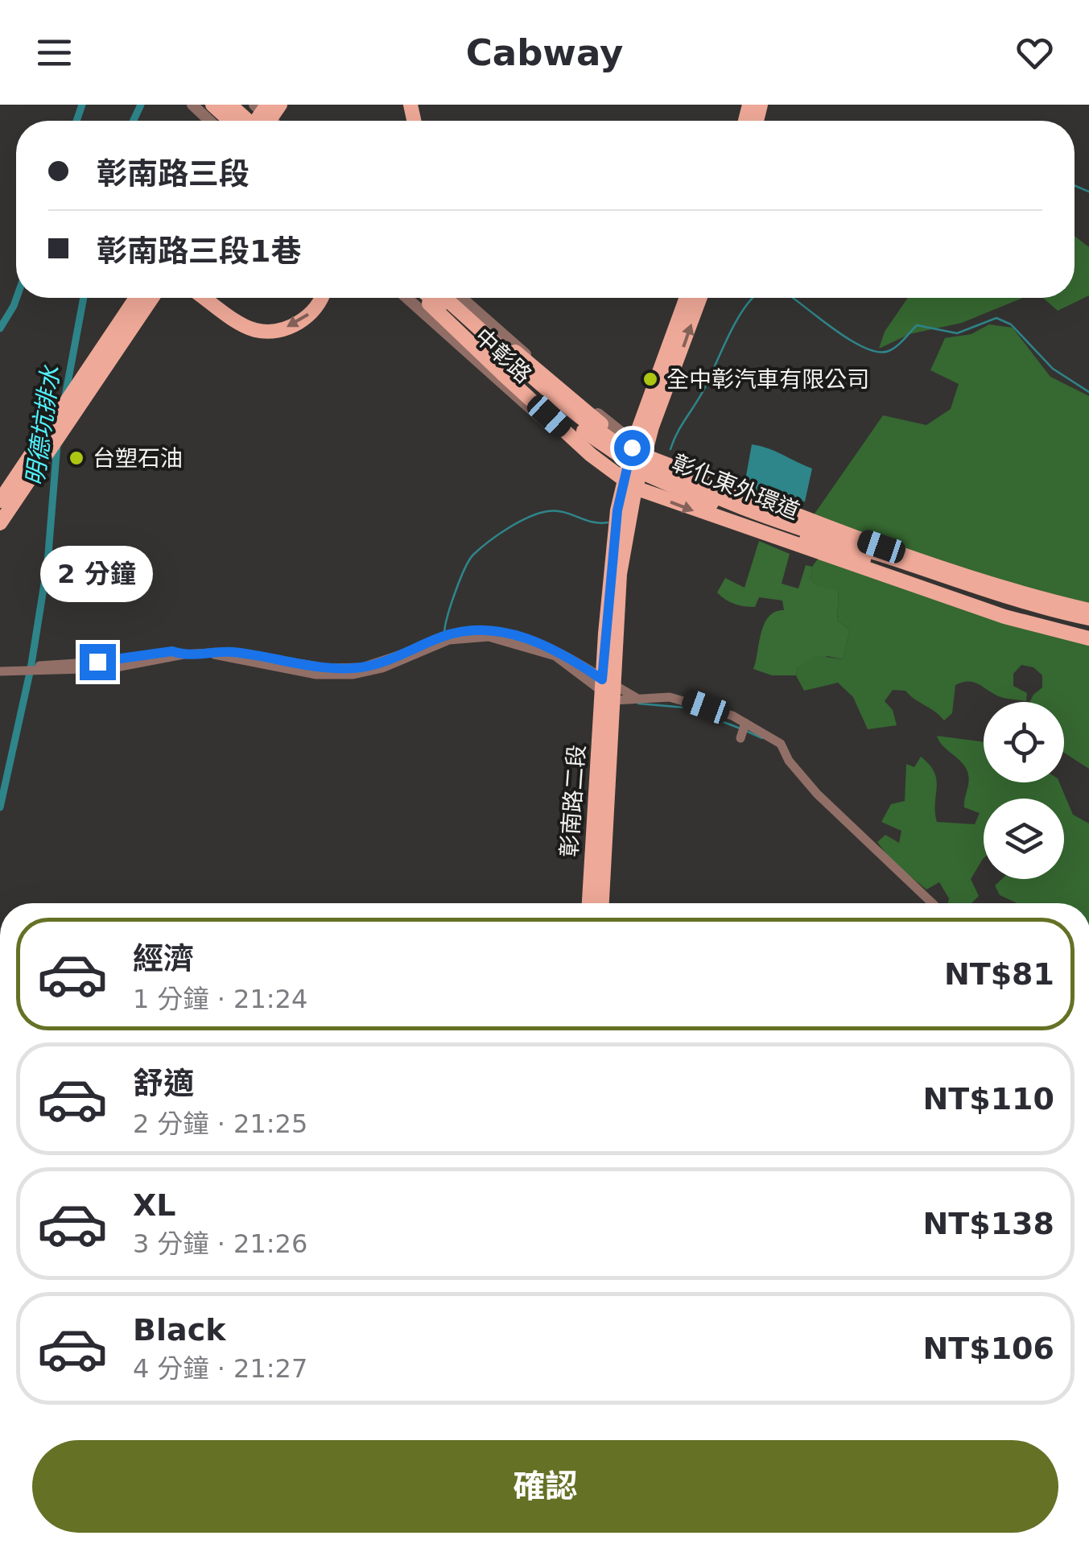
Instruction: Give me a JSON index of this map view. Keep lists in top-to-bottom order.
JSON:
{
  "streets": {
    "main road": ["彰化東外環道", "彰南路二段"],
    "street": ["中彰路"]
  },
  "water": ["明德坑排水"],
  "places": ["全中彰汽車有限公司", "台塑石油"],
  "page": {
    "header": "Cabway",
    "banner": ["彰南路三段", "彰南路三段1巷"],
    "bubble": "2 分鐘",
    "list": [
      {
        "name": "經濟",
        "note": "1 分鐘 · 21:24",
        "value": "NT$81"
      },
      {
        "name": "舒適",
        "note": "2 分鐘 · 21:25",
        "value": "NT$110"
      },
      {
        "name": "XL",
        "note": "3 分鐘 · 21:26",
        "value": "NT$138"
      },
      {
        "name": "Black",
        "note": "4 分鐘 · 21:27",
        "value": "NT$106"
      }
    ],
    "buttons": "確認"
  }
}
